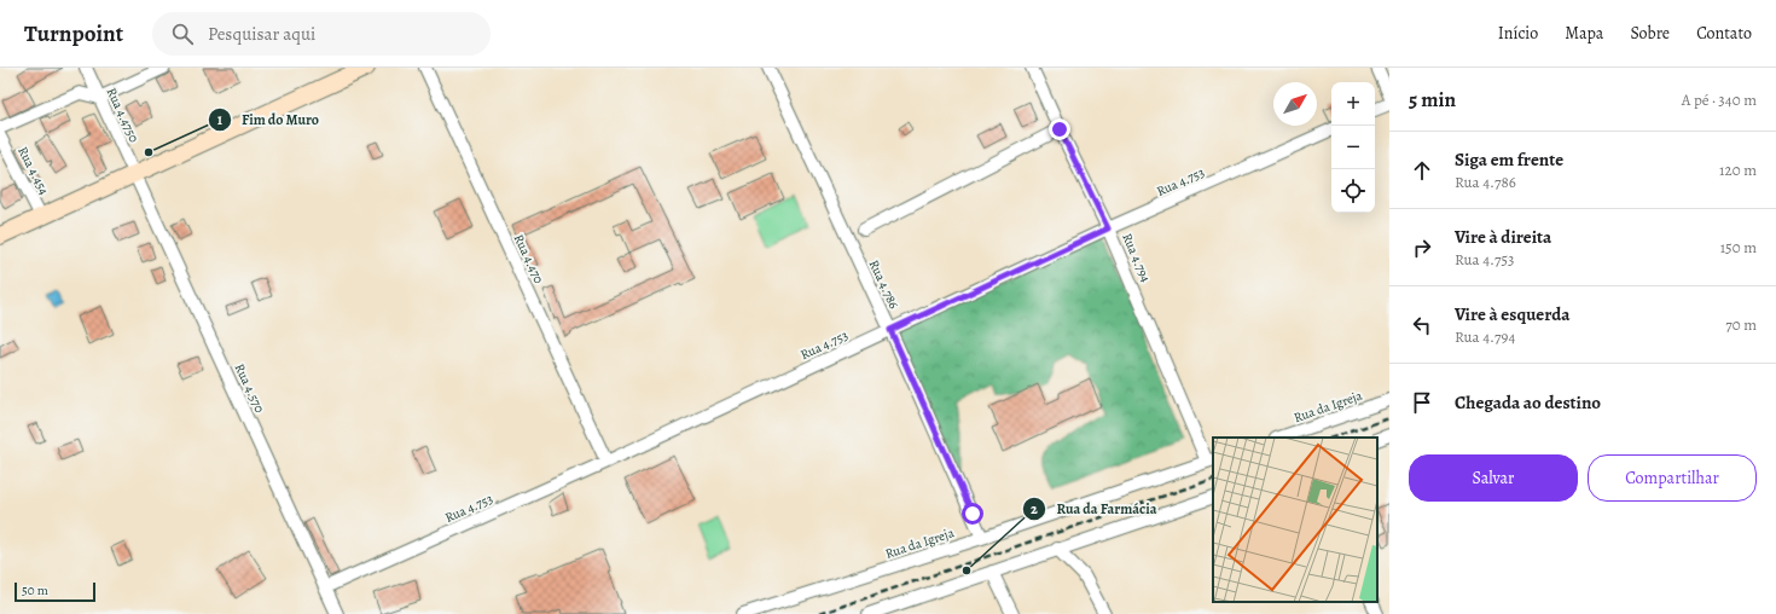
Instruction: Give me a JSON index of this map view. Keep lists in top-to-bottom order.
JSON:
{
  "streets": {
    "street": [
      "Rua 4.4750",
      "Rua 4.454",
      "Rua 4.753",
      "Rua 4.794",
      "Rua 4.470",
      "Rua 4.786",
      "Rua 4.570",
      "Rua da Igreja"
    ]
  },
  "crossings": [
    ["Rua 4.4750", "Rua 4.570"],
    ["Rua 4.753", "Rua 4.794"],
    ["Rua 4.753", "Rua 4.470"],
    ["Rua 4.753", "Rua 4.786"],
    ["Rua 4.753", "Rua 4.570"],
    ["Rua 4.794", "Rua da Igreja"],
    ["Rua 4.786", "Rua da Igreja"]
  ],
  "places": ["Fim do Muro", "Rua da Farmácia"],
  "scale_bar": "50 m",
  "north": "top right",
  "page": {
    "header": "Turnpoint",
    "search": "Pesquisar aqui",
    "nav": [
      "Início",
      "Mapa",
      "Sobre",
      "Contato"
    ],
    "heading": ["5 min", "A pé · 340 m"],
    "map_buttons": ["+", "−"],
    "list": [
      ["Siga em frente", "Rua 4.786", "120 m"],
      ["Vire à direita", "Rua 4.753", "150 m"],
      ["Vire à esquerda", "Rua 4.794", "70 m"],
      "Chegada ao destino"
    ],
    "buttons": ["Salvar", "Compartilhar"],
    "scale": "50 m"
  }
}
